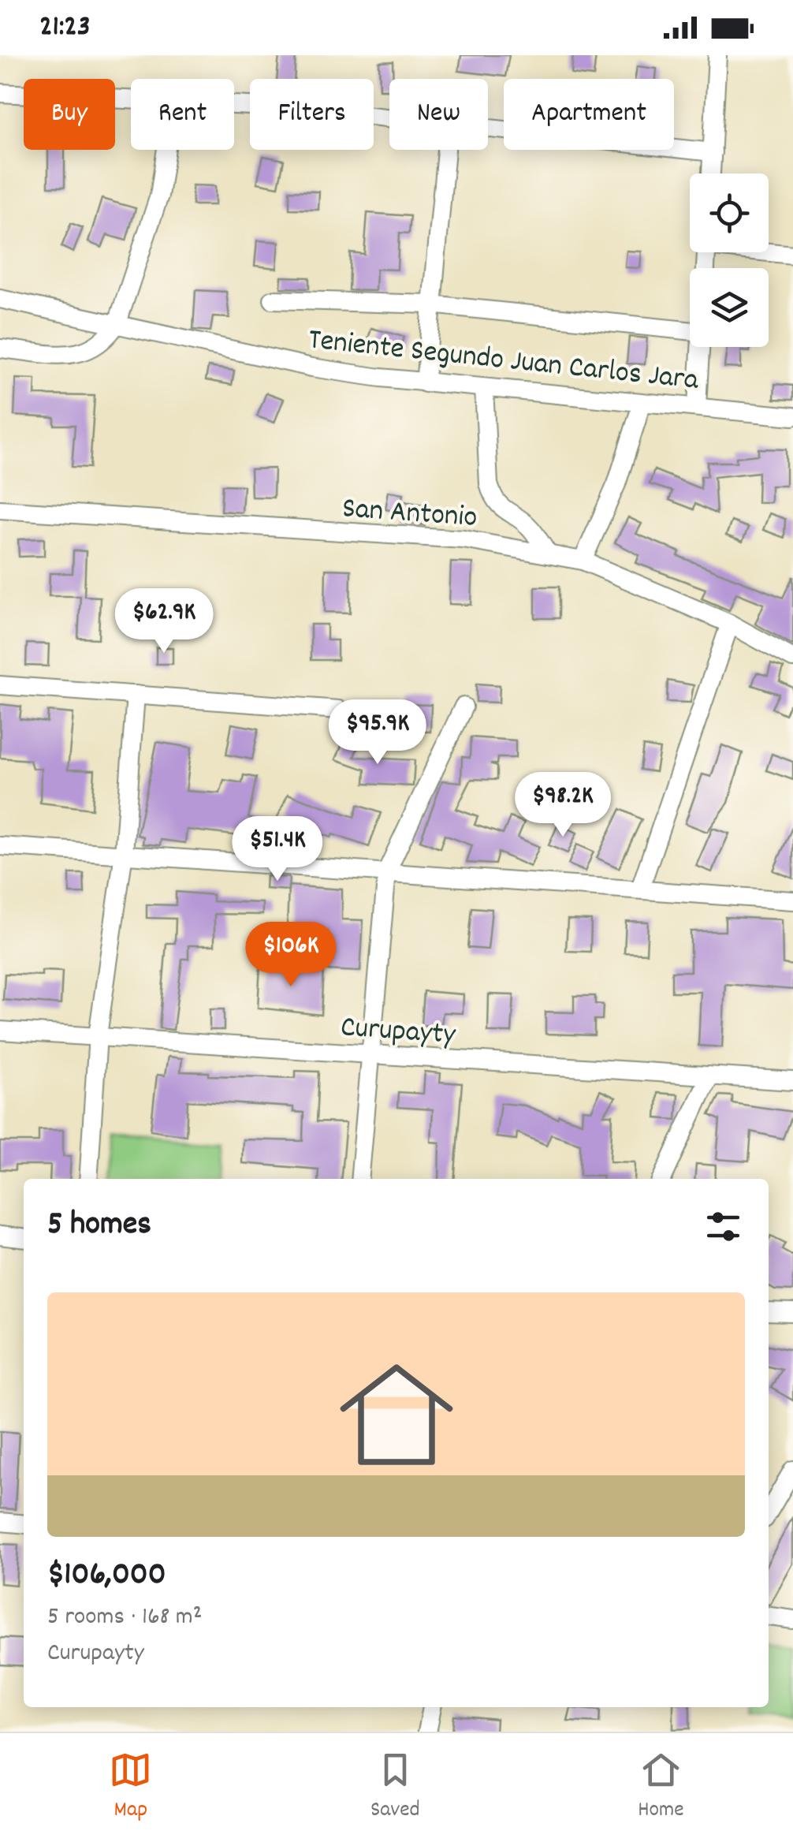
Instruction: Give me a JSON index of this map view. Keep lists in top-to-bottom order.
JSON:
{
  "streets": {
    "street": ["Teniente Segundo Juan Carlos Jara", "San Antonio", "Curupayty"]
  },
  "page": {
    "status": "21:23",
    "chip": [
      "Buy",
      "Rent",
      "Filters",
      "New",
      "Apartment"
    ],
    "price": [
      "$62.9K",
      "$95.9K",
      "$98.2K",
      "$51.4K",
      "$106K"
    ],
    "heading": "5 homes",
    "list": [
      {
        "name": "$106,000",
        "note": "5 rooms · 168 m² · Curupayty"
      }
    ],
    "tabs": ["Map", "Saved", "Home"]
  }
}
